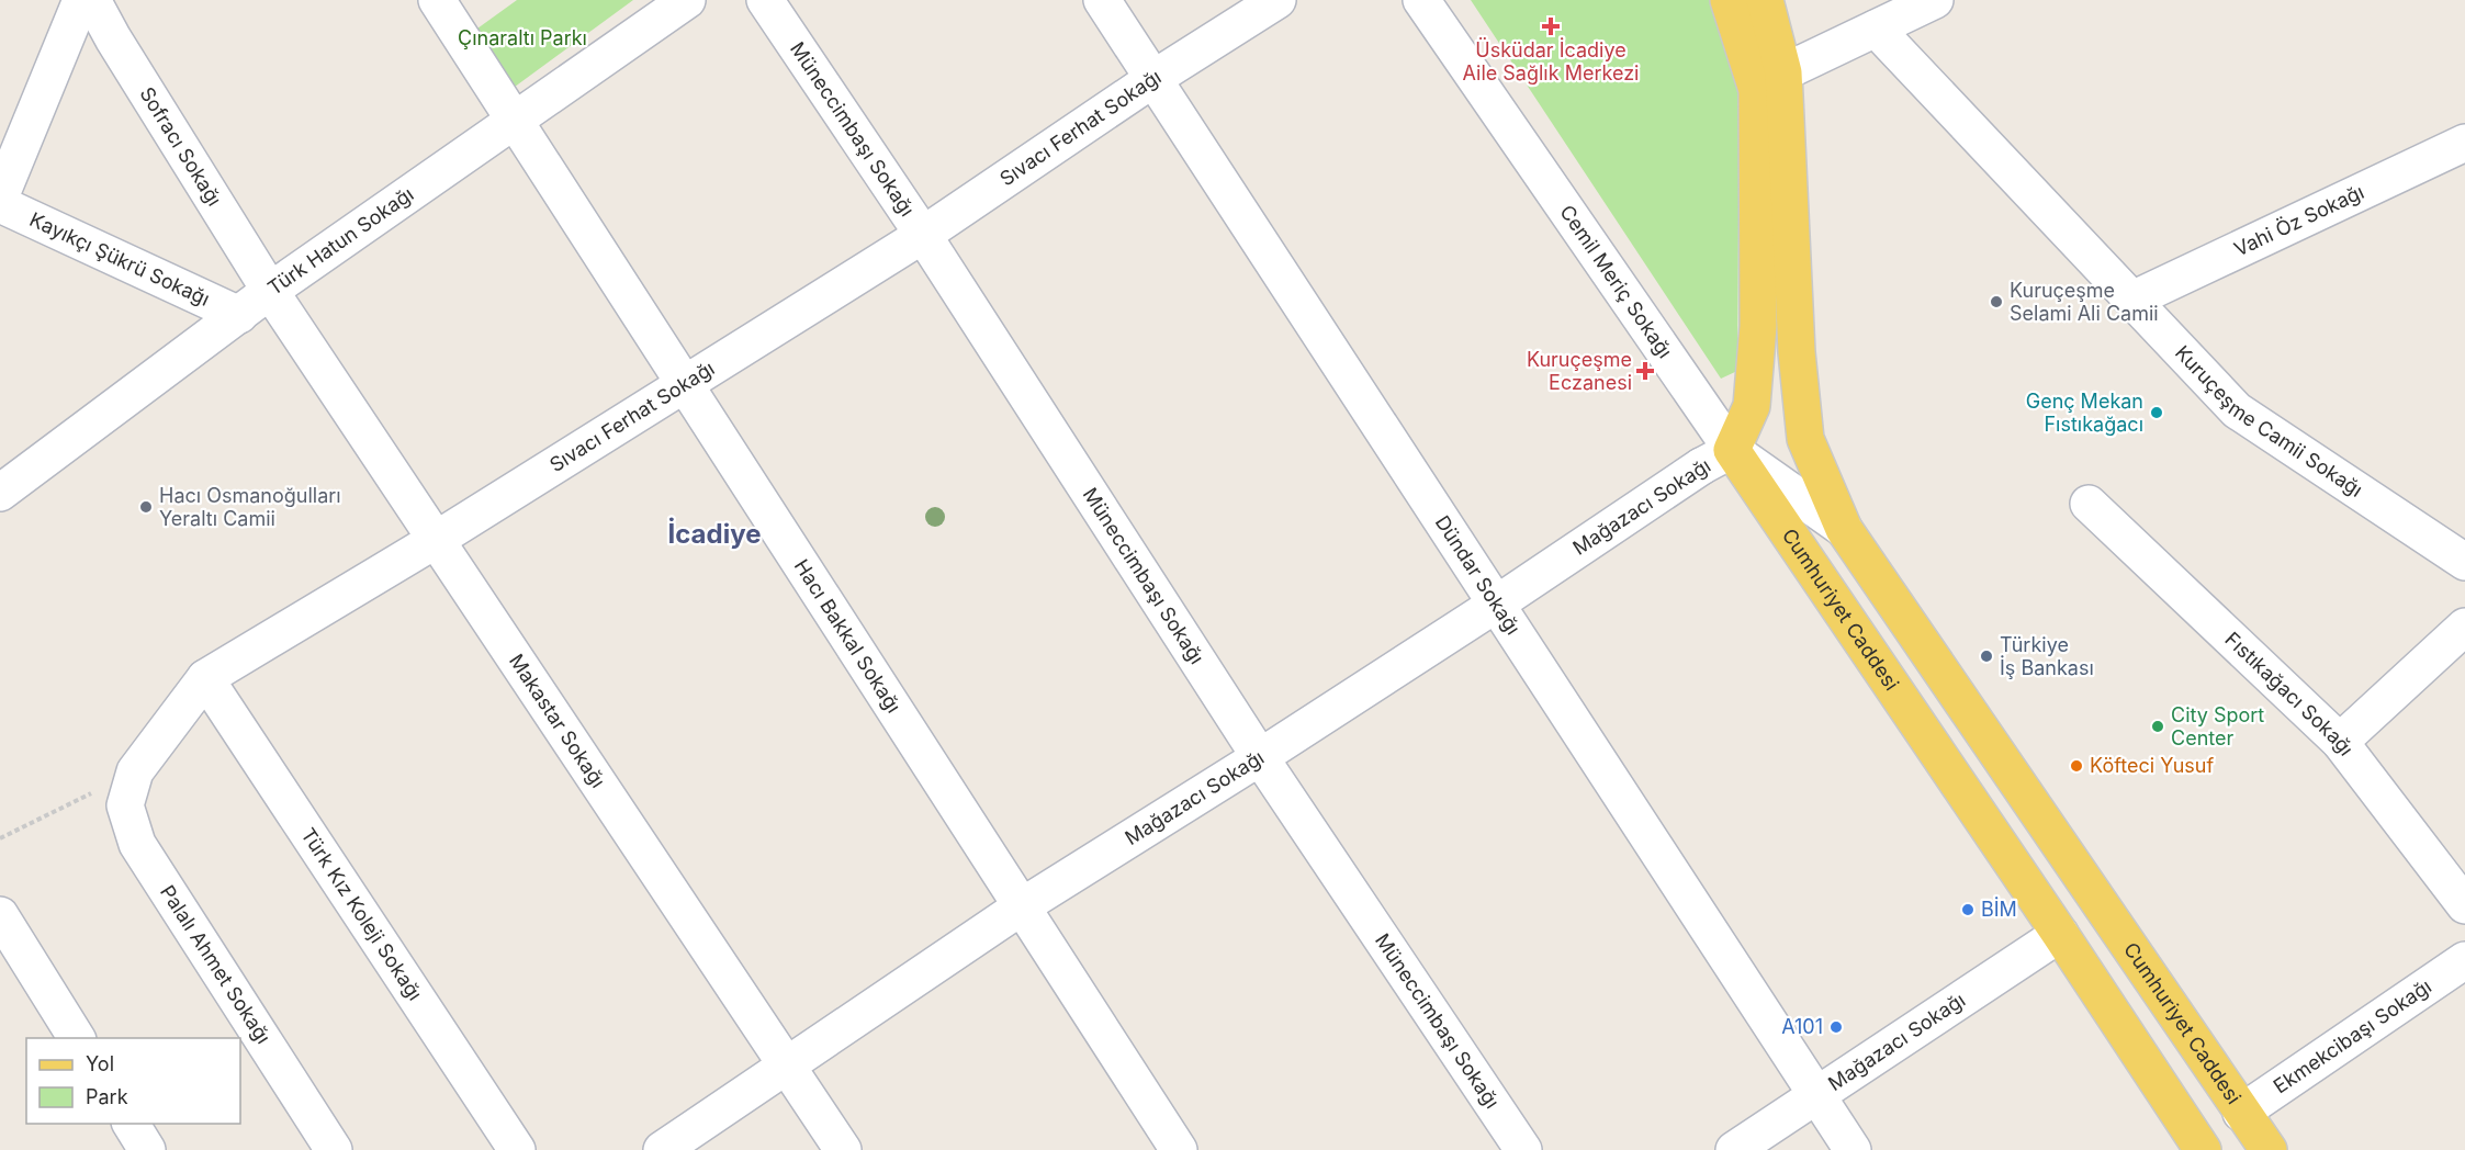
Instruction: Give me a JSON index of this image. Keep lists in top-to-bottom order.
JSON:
{
  "streets": {
    "main road": ["Cumhuriyet Caddesi"],
    "street": [
      "Sıvacı Ferhat Sokağı",
      "Müneccimbaşı Sokağı",
      "Sofracı Sokağı",
      "Vahi Öz Sokağı",
      "Türk Hatun Sokağı",
      "Kayıkçı Şükrü Sokağı",
      "Cemil Meriç Sokağı",
      "Kuruçeşme Camii Sokağı",
      "Mağazacı Sokağı",
      "Dündar Sokağı",
      "Hacı Bakkal Sokağı",
      "Fıstıkağacı Sokağı",
      "Makastar Sokağı",
      "Türk Kız Koleji Sokağı",
      "Palalı Ahmet Sokağı",
      "Ekmekcibaşı Sokağı"
    ]
  },
  "crossings": [
    ["Sıvacı Ferhat Sokağı", "Müneccimbaşı Sokağı"],
    ["Sıvacı Ferhat Sokağı", "Dündar Sokağı"],
    ["Sıvacı Ferhat Sokağı", "Hacı Bakkal Sokağı"],
    ["Sıvacı Ferhat Sokağı", "Makastar Sokağı"],
    ["Sıvacı Ferhat Sokağı", "Türk Kız Koleji Sokağı"],
    ["Sıvacı Ferhat Sokağı", "Palalı Ahmet Sokağı"],
    ["Müneccimbaşı Sokağı", "Mağazacı Sokağı"],
    ["Sofracı Sokağı", "Türk Hatun Sokağı"],
    ["Sofracı Sokağı", "Makastar Sokağı"],
    ["Vahi Öz Sokağı", "Kuruçeşme Camii Sokağı"],
    ["Türk Hatun Sokağı", "Kayıkçı Şükrü Sokağı"],
    ["Türk Hatun Sokağı", "Hacı Bakkal Sokağı"],
    ["Türk Hatun Sokağı", "Makastar Sokağı"],
    ["Cemil Meriç Sokağı", "Mağazacı Sokağı"],
    ["Cemil Meriç Sokağı", "Cumhuriyet Caddesi"],
    ["Mağazacı Sokağı", "Dündar Sokağı"],
    ["Mağazacı Sokağı", "Cumhuriyet Caddesi"],
    ["Mağazacı Sokağı", "Hacı Bakkal Sokağı"],
    ["Mağazacı Sokağı", "Makastar Sokağı"],
    ["Cumhuriyet Caddesi", "Ekmekcibaşı Sokağı"]
  ],
  "districts": ["İcadiye"],
  "parks": ["Çınaraltı Parkı"],
  "places": {
    "health": ["Üsküdar İcadiye Aile Sağlık Merkezi", "Kuruçeşme Eczanesi"],
    "other": [
      "Kuruçeşme Selami Ali Camii",
      "Genç Mekan Fıstıkağacı",
      "Hacı Osmanoğulları Yeraltı Camii",
      "Türkiye İş Bankası",
      "City Sport Center",
      "Köfteci Yusuf",
      "BİM",
      "A101"
    ]
  },
  "legend": ["Yol", "Park"]
}
